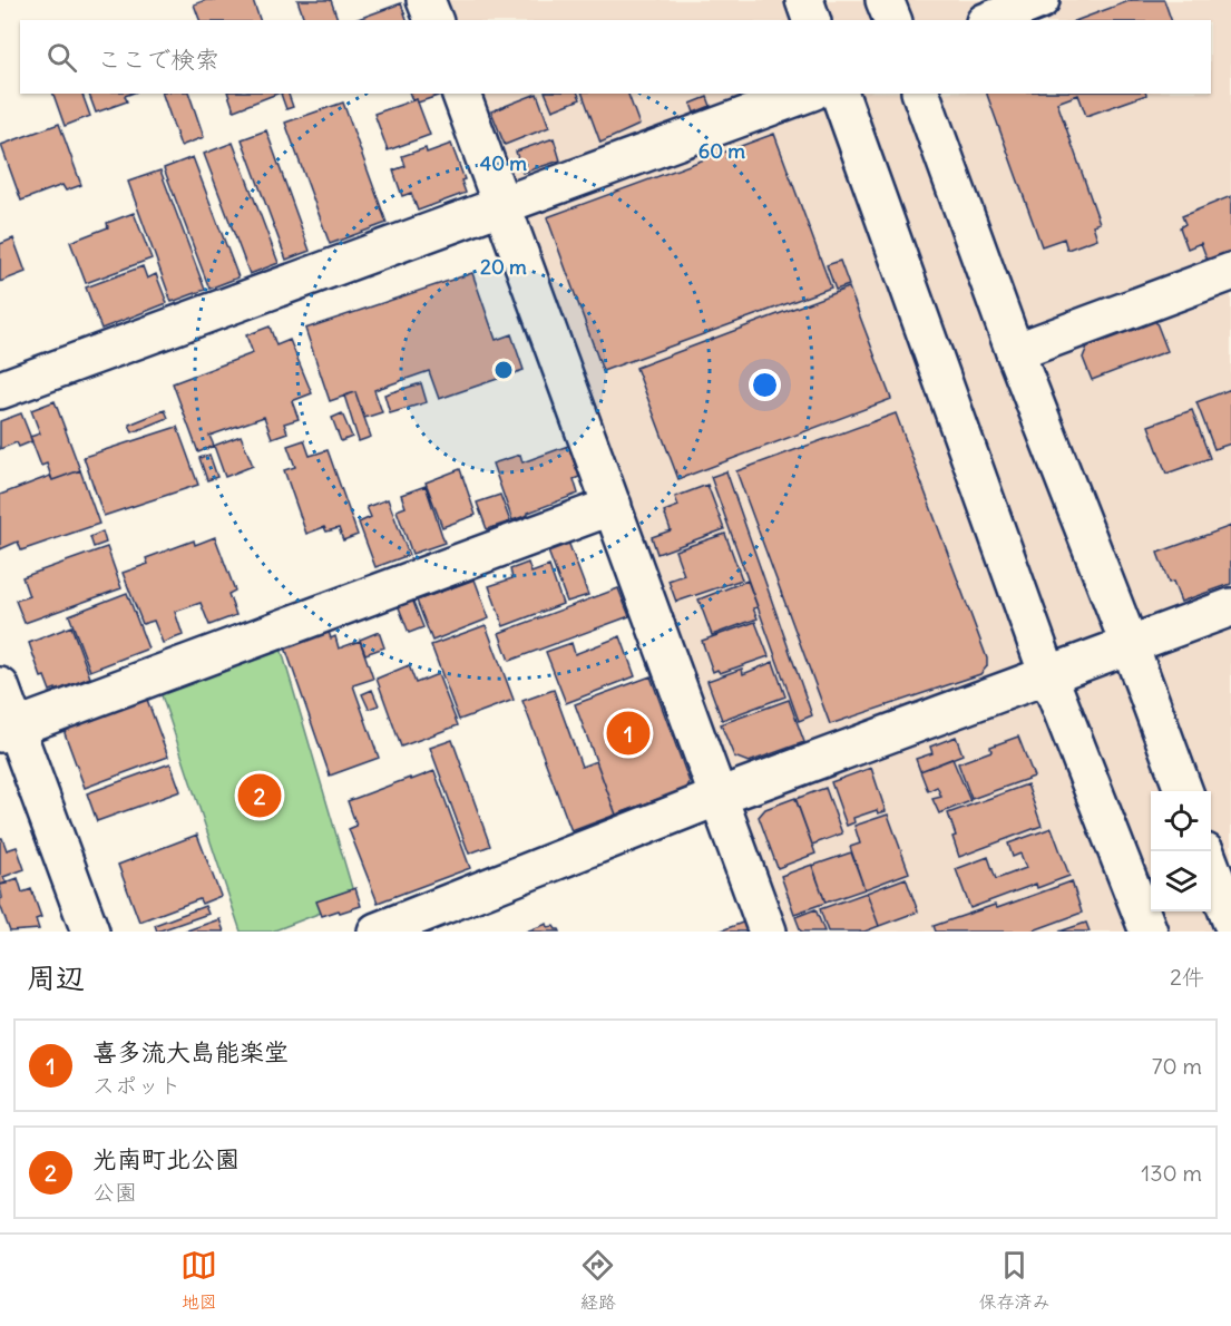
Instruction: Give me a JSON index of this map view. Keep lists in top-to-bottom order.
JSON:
{
  "page": {
    "search": "ここで検索",
    "pins": ["1", "2"],
    "heading": ["周辺", "2件"],
    "list": [
      {
        "mark": "1",
        "name": "喜多流大島能楽堂",
        "note": "スポット",
        "value": "70 m"
      },
      {
        "mark": "2",
        "name": "光南町北公園",
        "note": "公園",
        "value": "130 m"
      }
    ],
    "nav": ["地図", "経路", "保存済み"]
  },
  "rings": ["60 m", "40 m", "20 m"]
}
